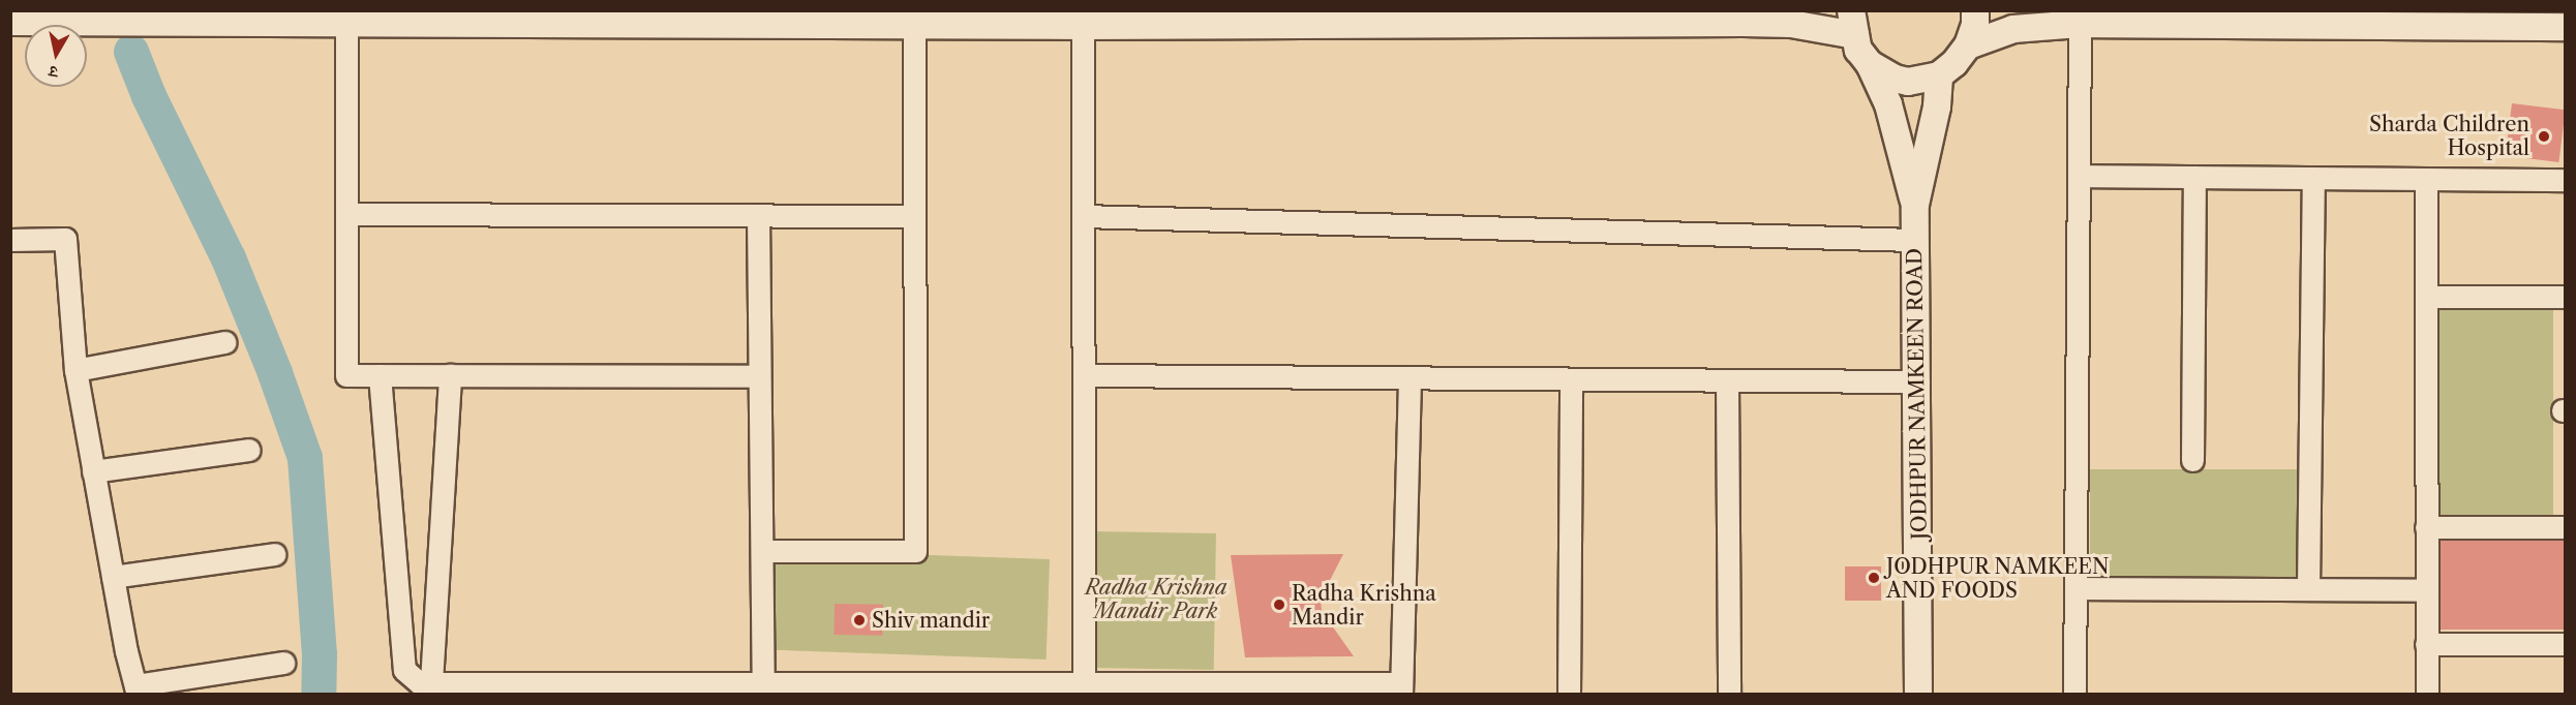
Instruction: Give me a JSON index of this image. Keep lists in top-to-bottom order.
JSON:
{
  "streets": {
    "street": ["JODHPUR NAMKEEN ROAD"]
  },
  "parks": ["Radha Krishna Mandir Park"],
  "places": [
    "Sharda Children Hospital",
    "JODHPUR NAMKEEN AND FOODS",
    "Radha Krishna Mandir",
    "Shiv mandir"
  ],
  "north": "bottom"
}
